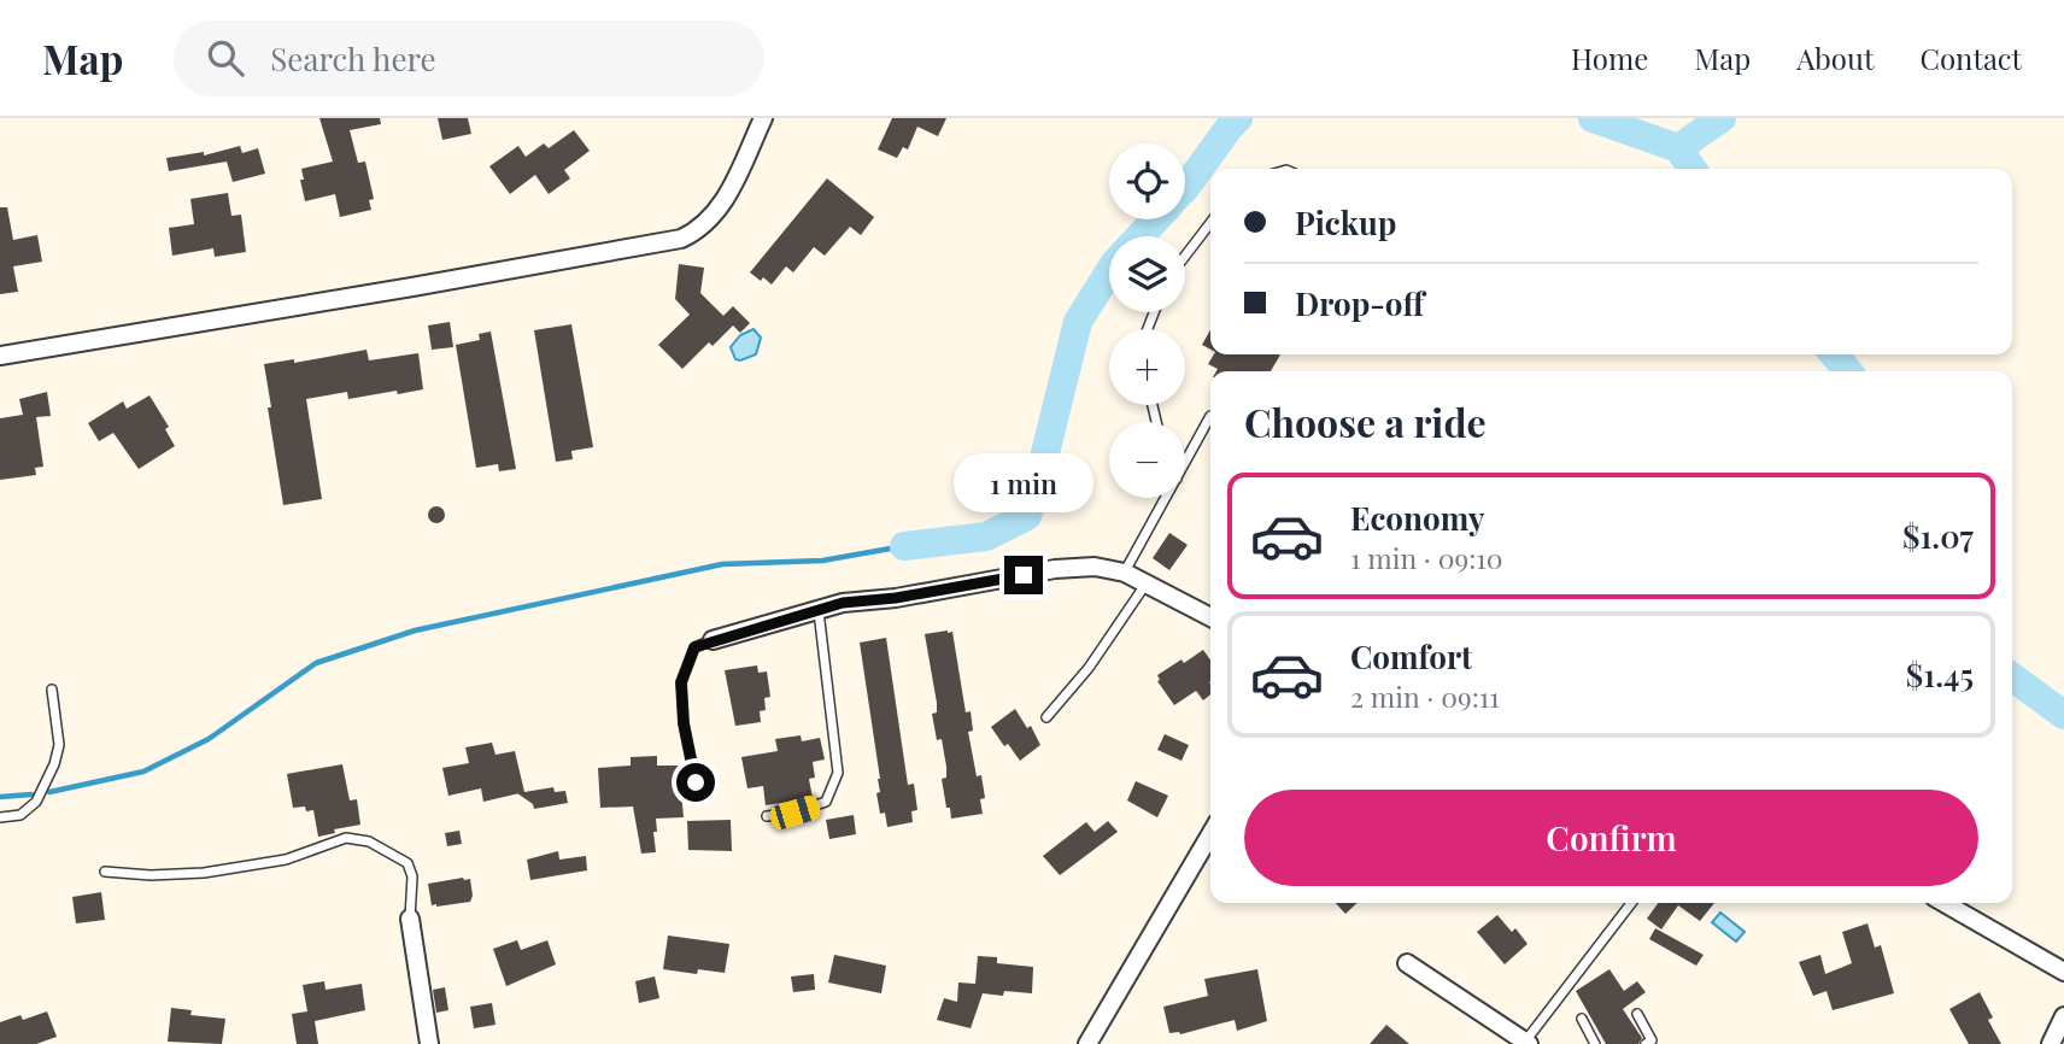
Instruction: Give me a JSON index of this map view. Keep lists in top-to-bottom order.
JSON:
{
  "page": {
    "header": "Map",
    "search": "Search here",
    "nav": [
      "Home",
      "Map",
      "About",
      "Contact"
    ],
    "map_buttons": ["+", "−"],
    "banner": ["Pickup", "Drop-off"],
    "heading": "Choose a ride",
    "bubble": "1 min",
    "list": [
      {
        "name": "Economy",
        "note": "1 min · 09:10",
        "value": "$1.07"
      },
      {
        "name": "Comfort",
        "note": "2 min · 09:11",
        "value": "$1.45"
      }
    ],
    "buttons": "Confirm"
  }
}
